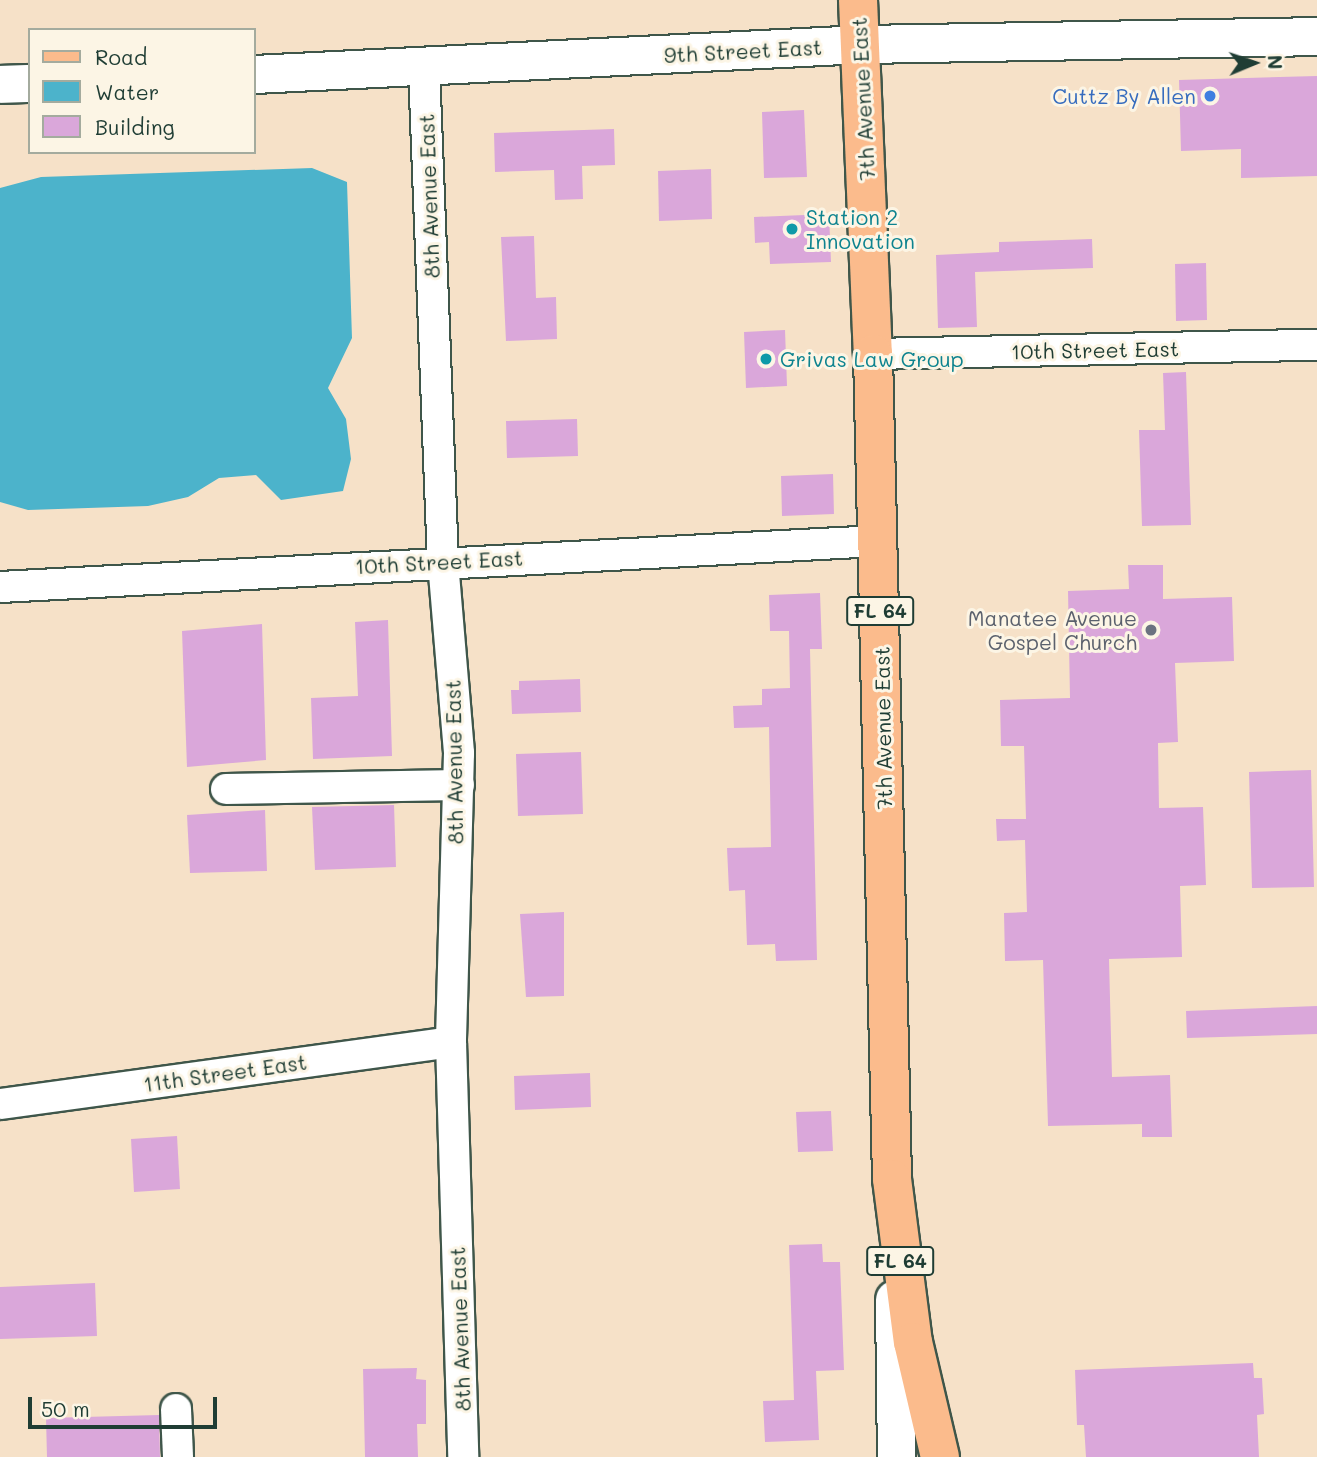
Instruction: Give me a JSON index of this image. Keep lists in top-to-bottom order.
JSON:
{
  "streets": {
    "main road": ["7th Avenue East", "FL 64"],
    "street": [
      "9th Street East",
      "8th Avenue East",
      "10th Street East",
      "11th Street East"
    ]
  },
  "crossings": [
    ["9th Street East", "7th Avenue East"],
    ["9th Street East", "8th Avenue East"],
    ["7th Avenue East", "10th Street East"],
    ["7th Avenue East", "FL 64"],
    ["8th Avenue East", "10th Street East"],
    ["8th Avenue East", "11th Street East"]
  ],
  "places": [
    "Cuttz By Allen",
    "Station 2 Innovation",
    "Grivas Law Group",
    "Manatee Avenue Gospel Church"
  ],
  "legend": ["Road", "Water", "Building"],
  "scale_bar": "50 m",
  "north": "right"
}
